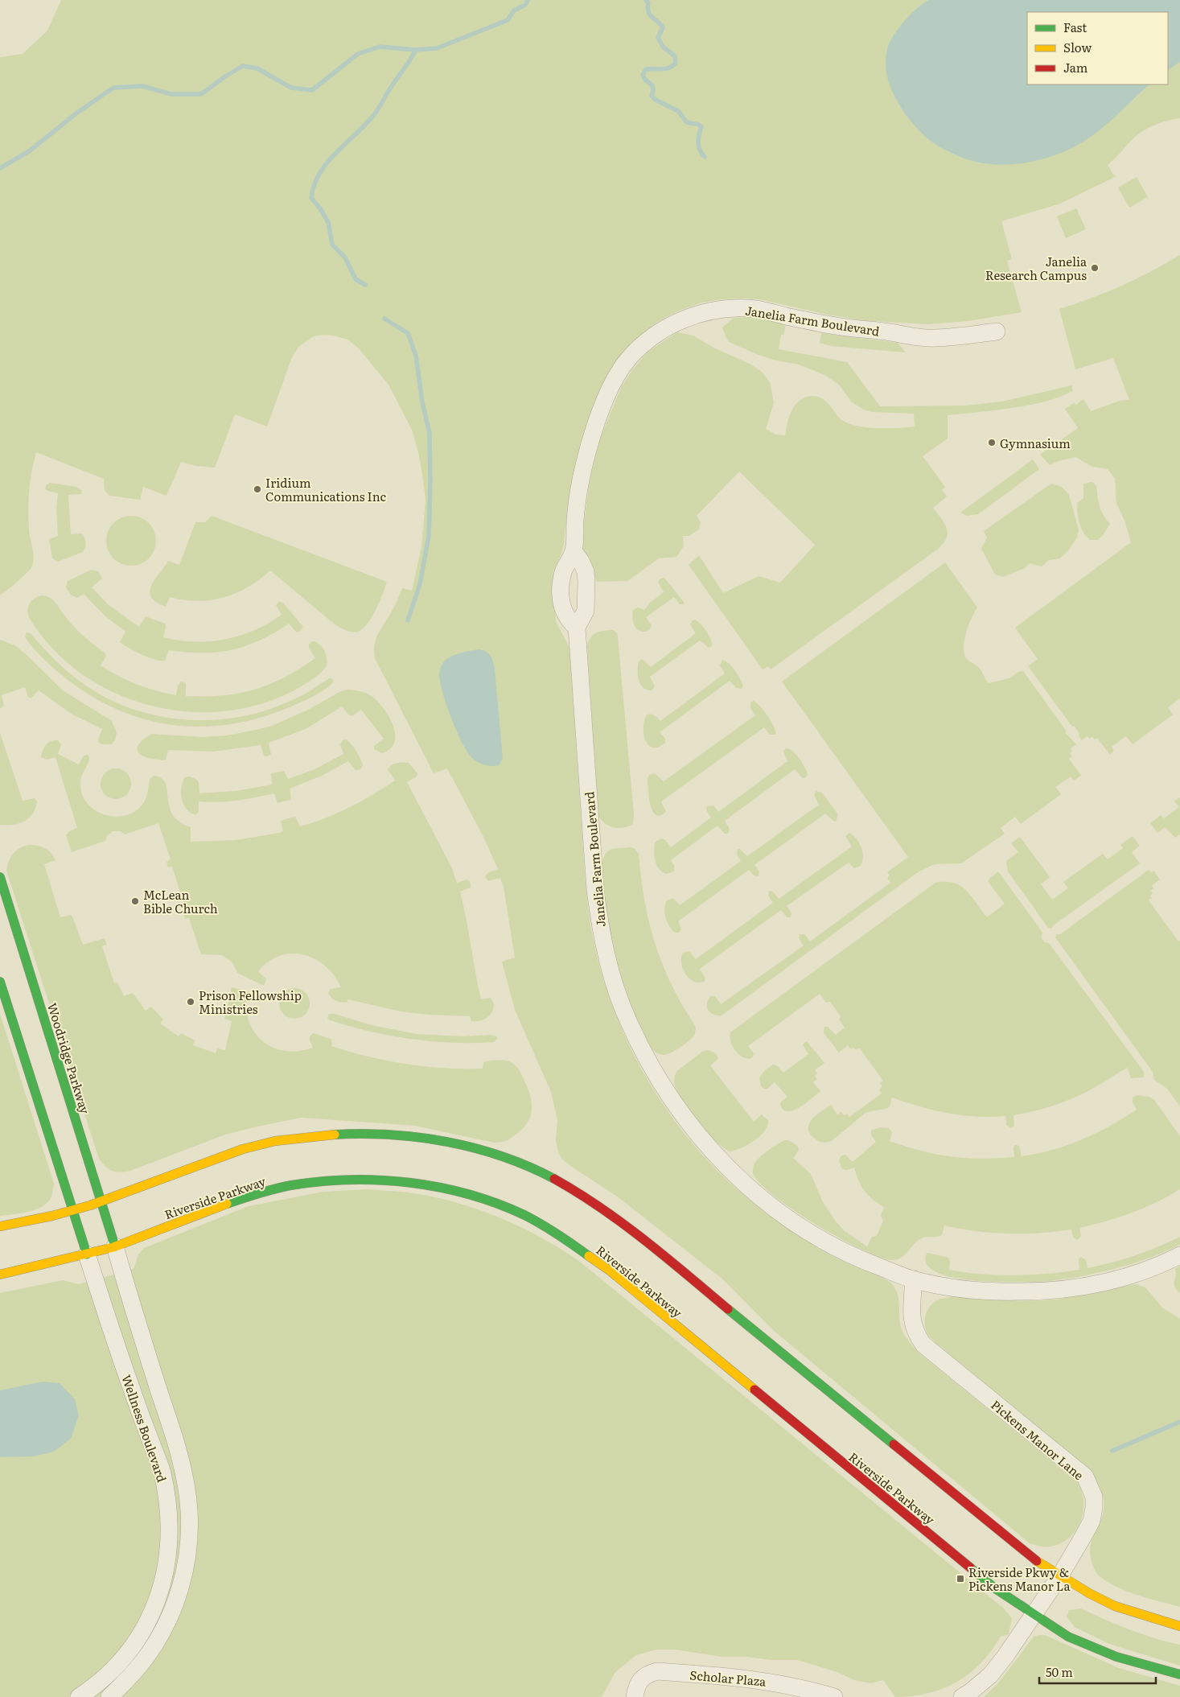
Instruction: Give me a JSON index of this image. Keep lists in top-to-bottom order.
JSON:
{
  "streets": {
    "main road": ["Woodridge Parkway", "Riverside Parkway"],
    "street": [
      "Janelia Farm Boulevard",
      "Wellness Boulevard",
      "Pickens Manor Lane",
      "Scholar Plaza"
    ]
  },
  "crossings": [
    ["Janelia Farm Boulevard", "Pickens Manor Lane"],
    ["Woodridge Parkway", "Riverside Parkway"],
    ["Woodridge Parkway", "Wellness Boulevard"],
    ["Riverside Parkway", "Wellness Boulevard"],
    ["Riverside Parkway", "Pickens Manor Lane"]
  ],
  "places": {
    "other": [
      "Janelia Research Campus",
      "Gymnasium",
      "Iridium Communications Inc",
      "McLean Bible Church",
      "Prison Fellowship Ministries"
    ],
    "transit": ["Riverside Pkwy & Pickens Manor La"]
  },
  "legend": ["Fast", "Slow", "Jam"],
  "scale_bar": "50 m"
}
